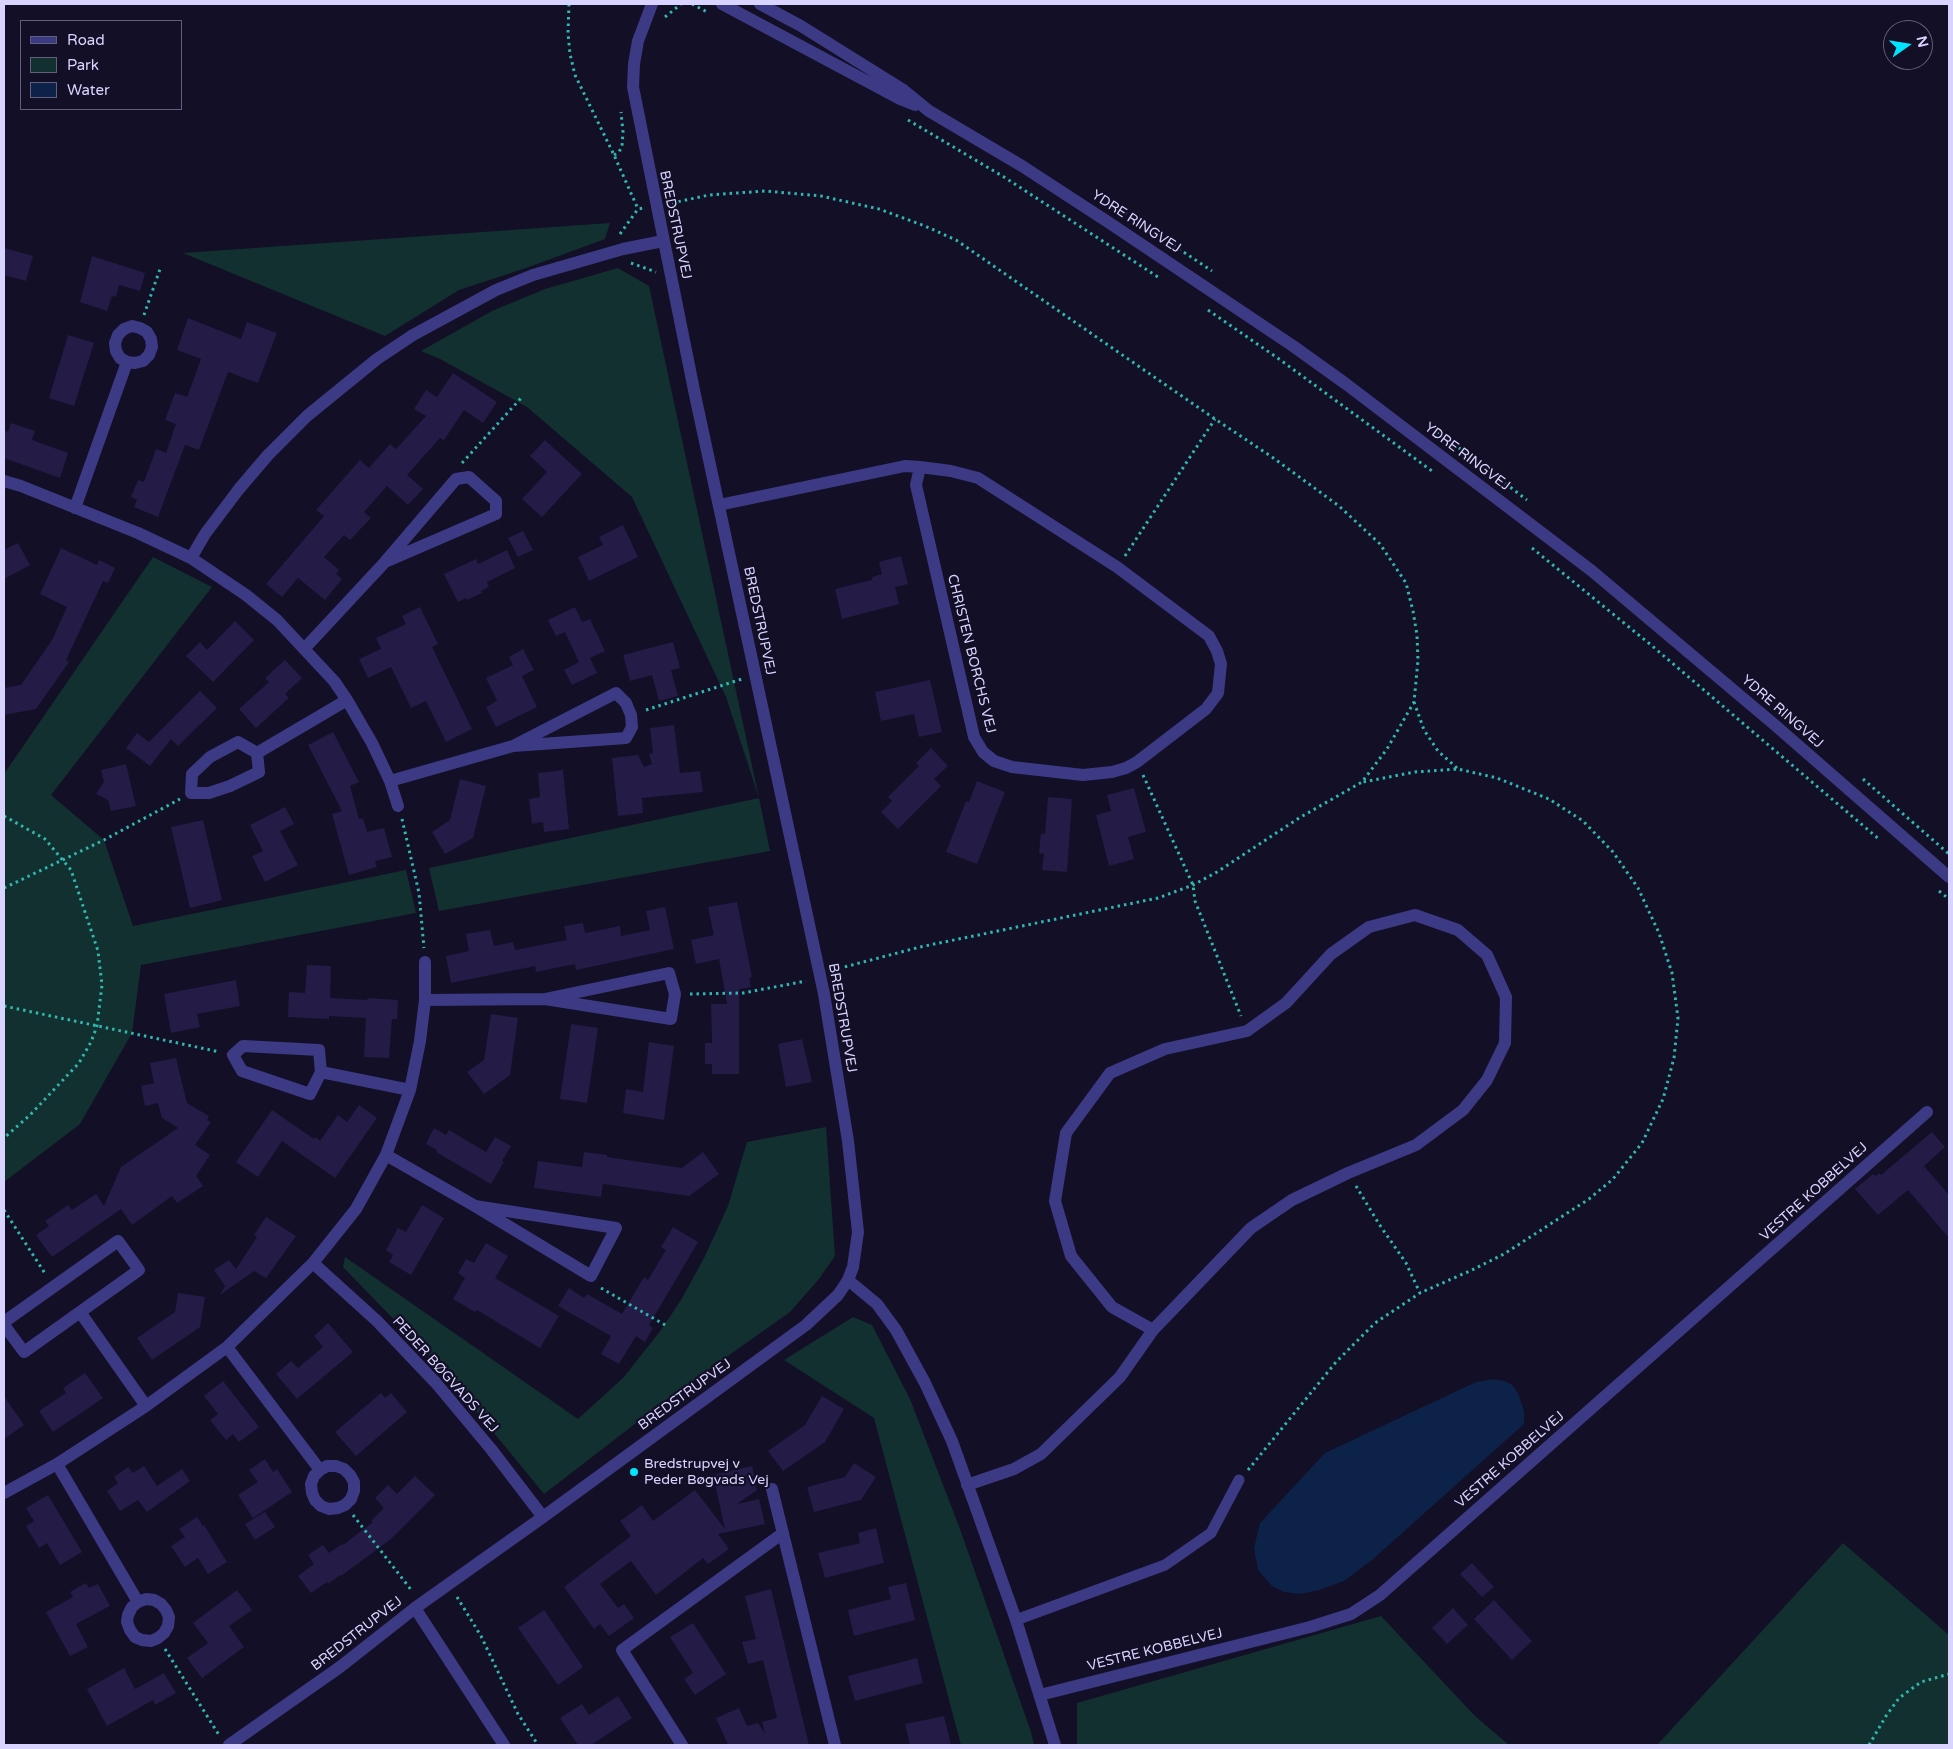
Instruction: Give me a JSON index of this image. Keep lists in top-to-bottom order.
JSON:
{
  "streets": {
    "street": [
      "YDRE RINGVEJ",
      "BREDSTRUPVEJ",
      "CHRISTEN BORCHS VEJ",
      "VESTRE KOBBELVEJ",
      "PEDER BØGVADS VEJ"
    ]
  },
  "crossings": [
    ["BREDSTRUPVEJ", "CHRISTEN BORCHS VEJ"],
    ["BREDSTRUPVEJ", "PEDER BØGVADS VEJ"]
  ],
  "places": ["Bredstrupvej v Peder Bøgvads Vej"],
  "legend": ["Road", "Park", "Water"],
  "north": "right"
}
